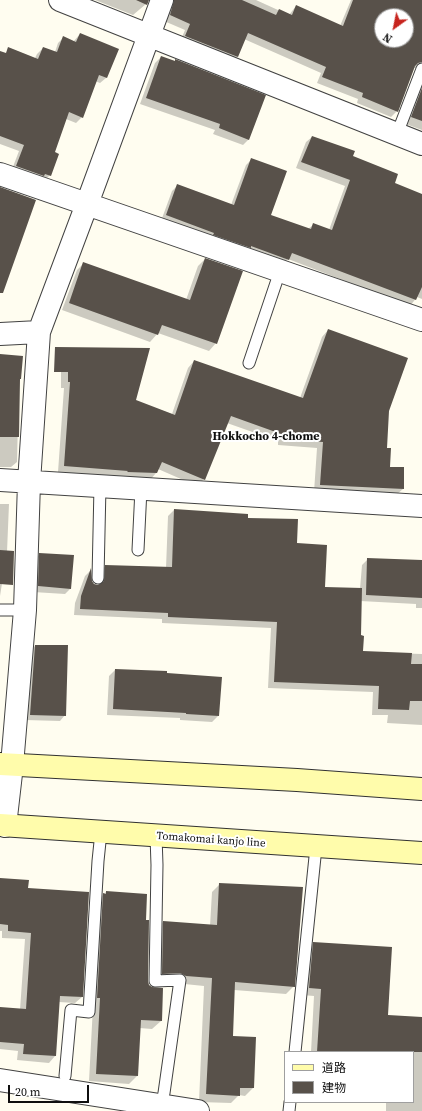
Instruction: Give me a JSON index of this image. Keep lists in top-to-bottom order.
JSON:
{
  "streets": {
    "main road": ["Tomakomai kanjo line"]
  },
  "districts": ["Hokkocho 4-chome"],
  "legend": ["道路", "建物"],
  "scale_bar": "20 m",
  "north": "bottom left"
}
